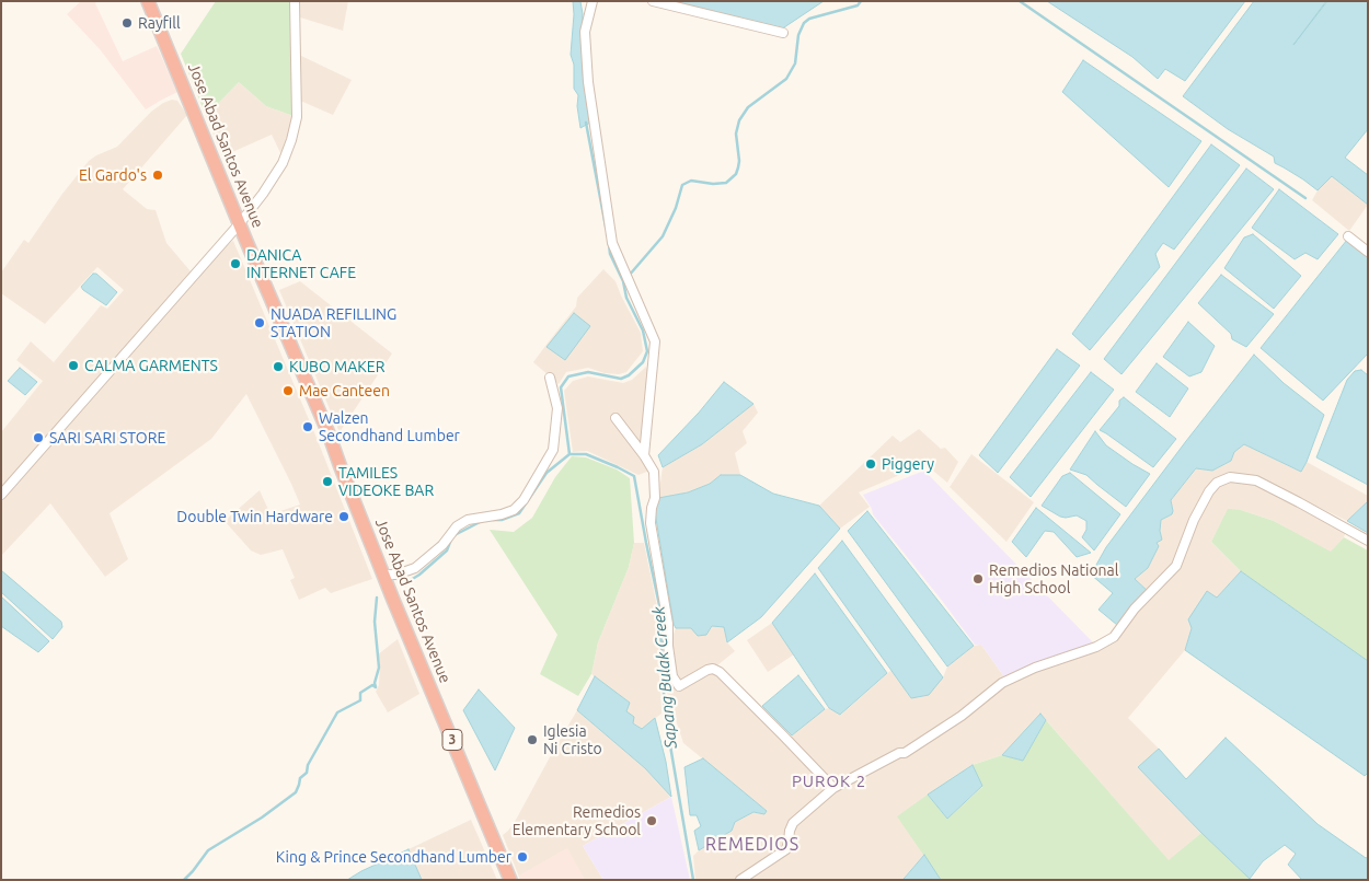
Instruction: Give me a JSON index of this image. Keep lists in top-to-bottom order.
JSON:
{
  "streets": {
    "highway": ["Jose Abad Santos Avenue", "3"]
  },
  "districts": ["PUROK 2", "REMEDIOS"],
  "water": ["Sapang Bulak Creek"],
  "places": [
    "Rayfill",
    "El Gardo's",
    "DANICA INTERNET CAFE",
    "NUADA REFILLING STATION",
    "CALMA GARMENTS",
    "KUBO MAKER",
    "Mae Canteen",
    "Walzen Secondhand Lumber",
    "SARI SARI STORE",
    "Piggery",
    "TAMILES VIDEOKE BAR",
    "Double Twin Hardware",
    "Remedios National High School",
    "Iglesia Ni Cristo",
    "Remedios Elementary School",
    "King & Prince Secondhand Lumber"
  ]
}
